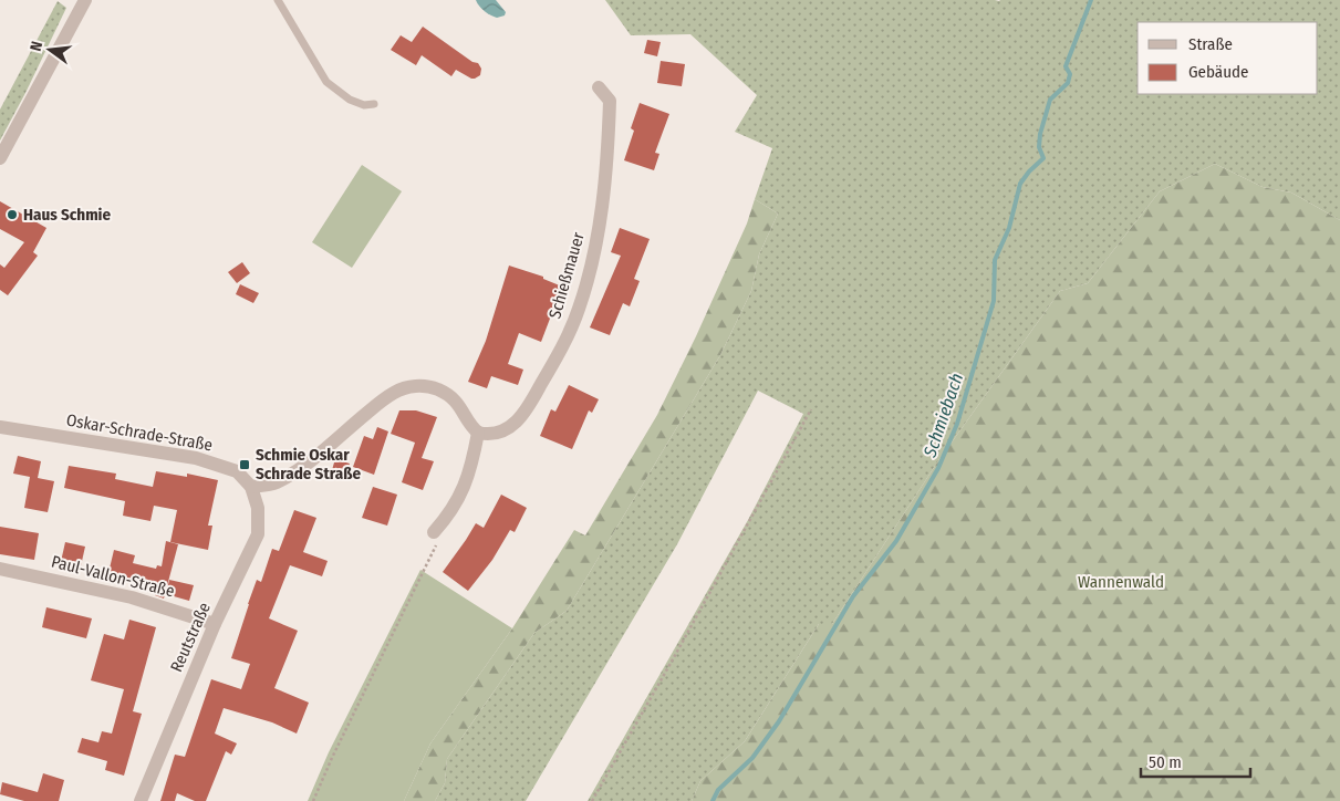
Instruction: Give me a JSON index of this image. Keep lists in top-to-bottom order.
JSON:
{
  "streets": {
    "street": [
      "Schießmauer",
      "Oskar-Schrade-Straße",
      "Paul-Vallon-Straße",
      "Reutstraße"
    ]
  },
  "crossings": [
    ["Oskar-Schrade-Straße", "Reutstraße"],
    ["Paul-Vallon-Straße", "Reutstraße"]
  ],
  "water": ["Schmiebach"],
  "parks": ["Wannenwald"],
  "places": {
    "other": ["Haus Schmie"],
    "transit": ["Schmie Oskar Schrade Straße"]
  },
  "legend": ["Straße", "Gebäude"],
  "scale_bar": "50 m",
  "north": "left"
}
